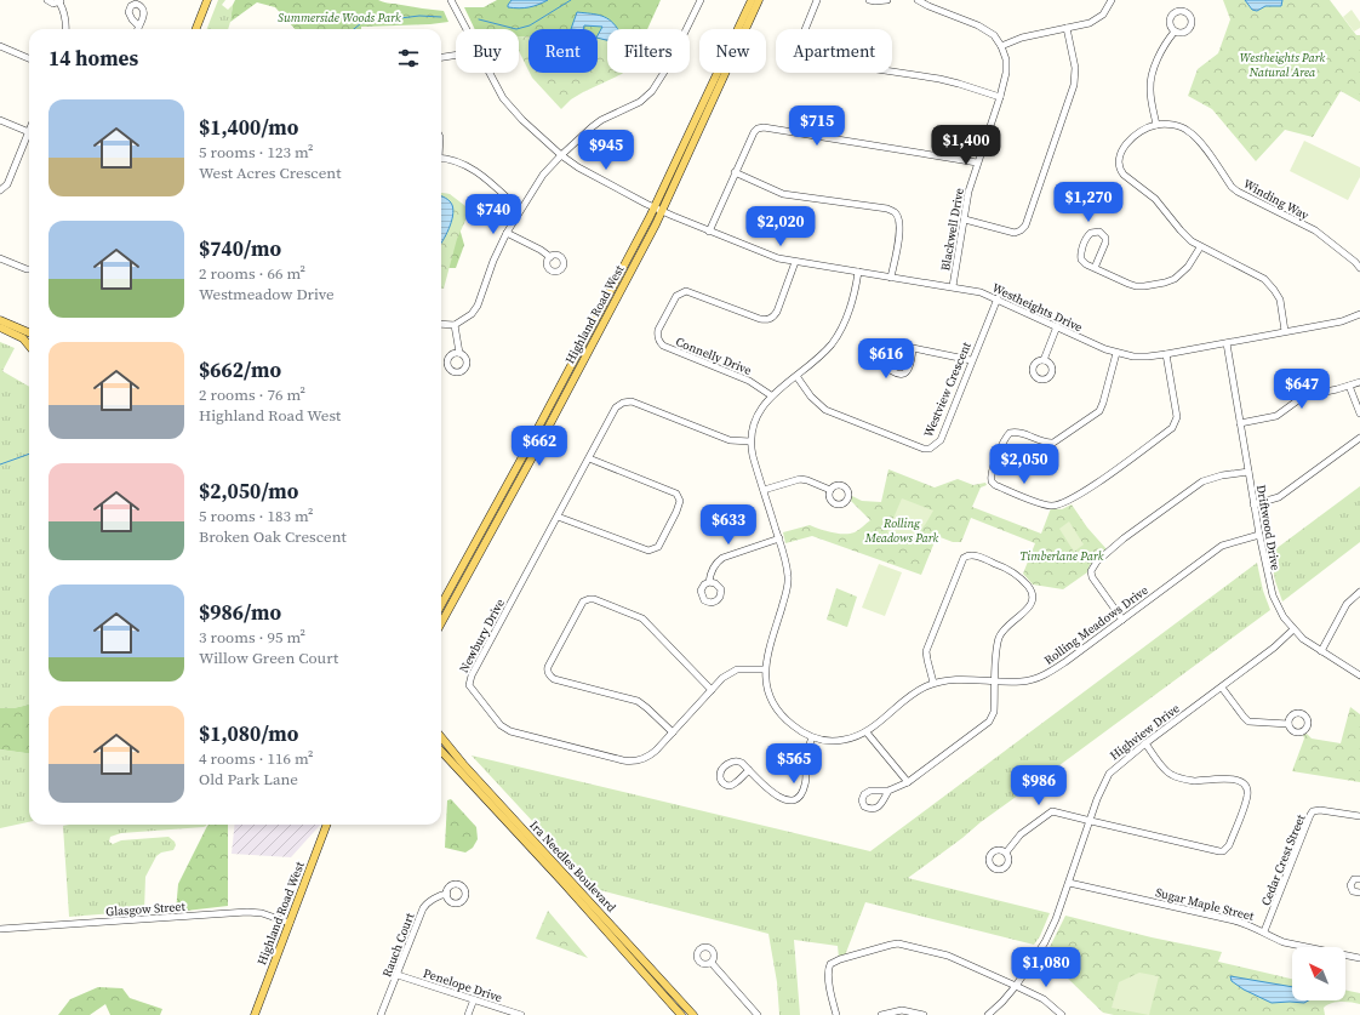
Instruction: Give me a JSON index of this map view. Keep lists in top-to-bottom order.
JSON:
{
  "streets": {
    "main road": ["Highland Road West", "Ira Needles Boulevard"],
    "street": [
      "Winding Way",
      "Blackwell Drive",
      "Westheights Drive",
      "Connelly Drive",
      "Westview Crescent",
      "Driftwood Drive",
      "Rolling Meadows Drive",
      "Newbury Drive",
      "Highview Drive",
      "Cedar Crest Street",
      "Sugar Maple Street",
      "Glasgow Street",
      "Rauch Court",
      "Penelope Drive"
    ]
  },
  "crossings": [
    ["Blackwell Drive", "Westheights Drive"],
    ["Westheights Drive", "Highland Road West"],
    ["Westheights Drive", "Connelly Drive"],
    ["Westheights Drive", "Westview Crescent"],
    ["Westheights Drive", "Driftwood Drive"],
    ["Westheights Drive", "Rolling Meadows Drive"],
    ["Highland Road West", "Glasgow Street"],
    ["Connelly Drive", "Rolling Meadows Drive"],
    ["Westview Crescent", "Rolling Meadows Drive"],
    ["Driftwood Drive", "Rolling Meadows Drive"],
    ["Driftwood Drive", "Highview Drive"],
    ["Rolling Meadows Drive", "Newbury Drive"],
    ["Highview Drive", "Sugar Maple Street"],
    ["Cedar Crest Street", "Sugar Maple Street"],
    ["Rauch Court", "Penelope Drive"]
  ],
  "parks": [
    "Summerside Woods Park",
    "Westheights Park Natural Area",
    "Rolling Meadows Park",
    "Timberlane Park"
  ],
  "north": "top left",
  "page": {
    "chip": [
      "Buy",
      "Rent",
      "Filters",
      "New",
      "Apartment"
    ],
    "heading": "14 homes",
    "list": [
      {
        "name": "$1,400/mo",
        "note": "5 rooms · 123 m² · West Acres Crescent"
      },
      {
        "name": "$740/mo",
        "note": "2 rooms · 66 m² · Westmeadow Drive"
      },
      {
        "name": "$662/mo",
        "note": "2 rooms · 76 m² · Highland Road West"
      },
      {
        "name": "$2,050/mo",
        "note": "5 rooms · 183 m² · Broken Oak Crescent"
      },
      {
        "name": "$986/mo",
        "note": "3 rooms · 95 m² · Willow Green Court"
      },
      {
        "name": "$1,080/mo",
        "note": "4 rooms · 116 m² · Old Park Lane"
      }
    ],
    "price": [
      "$715",
      "$1,400",
      "$945",
      "$1,270",
      "$740",
      "$2,020",
      "$616",
      "$647",
      "$662",
      "$2,050",
      "$633",
      "$565",
      "$986",
      "$1,080"
    ]
  }
}
